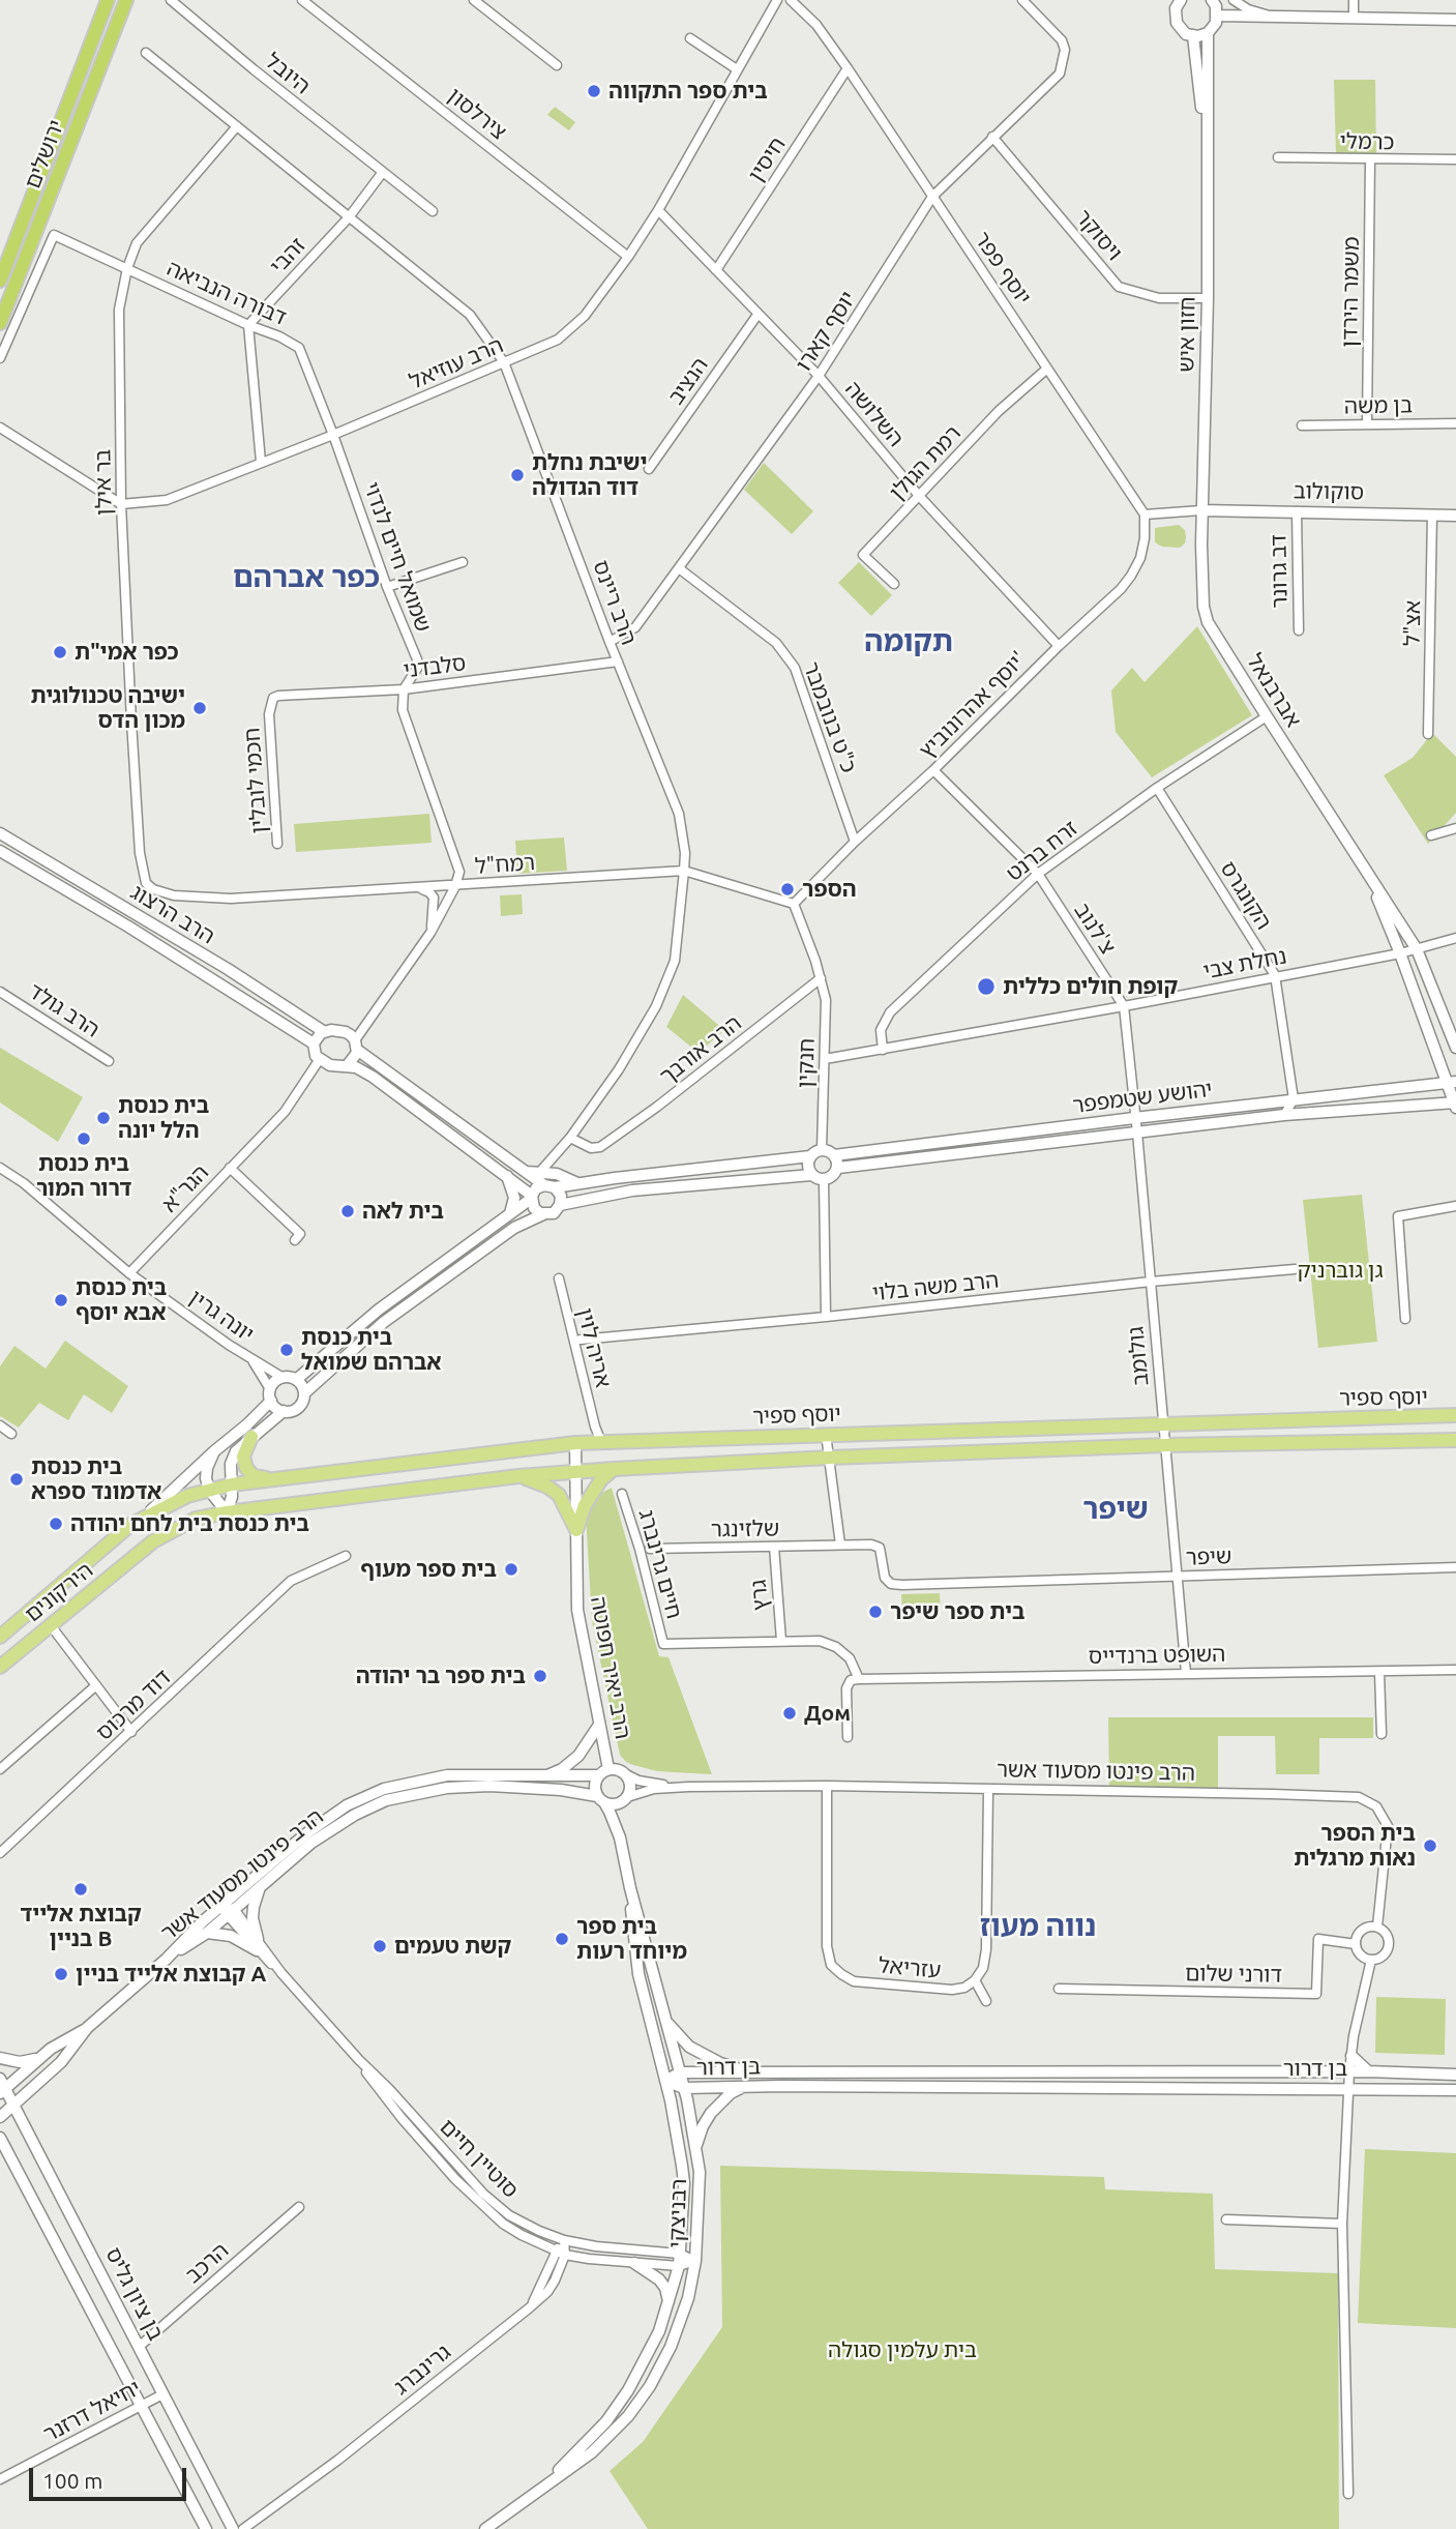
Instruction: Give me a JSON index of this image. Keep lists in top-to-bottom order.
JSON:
{
  "streets": {
    "highway": ["ירושלים"],
    "main road": ["יוסף ספיר", "הירקונים"],
    "street": [
      "היובל",
      "צירלסון",
      "כרמלי",
      "חיסין",
      "ויסוקר",
      "זהבי",
      "יוסף פפר",
      "משמר הירדן",
      "דבורה הנביאה",
      "יוסף קארו",
      "חזון איש",
      "הרב עוזיאל",
      "הנציב",
      "בן משה",
      "השלושה",
      "רמת הגולן",
      "בר אילן",
      "סוקולוב",
      "שמואל חיים לנדוי",
      "דב גרונר",
      "הרב ריינס",
      "אצ\"ל",
      "סלבדני",
      "אברבנאל",
      "יוסף אהרונוביץ'",
      "כ\"ט בנובמבר",
      "חכמי לובלין",
      "זרח ברנט",
      "רמח\"ל",
      "הקונגרס",
      "הרב הרצוג",
      "צ'לנוב",
      "נחלת צבי",
      "הרב גולד",
      "הרב אורבך",
      "חנקין",
      "יהושע שטמפפר",
      "הגר\"א",
      "הרב משה בלוי",
      "יונה גרין",
      "אריה לוין",
      "גולומב",
      "שלזינגר",
      "שיפר",
      "חיים גרינברג",
      "גרץ",
      "השופט ברנדייס",
      "הרב יאיר חפוטה",
      "דוד מרכוס",
      "הרב פינטו מסעוד אשר",
      "עזריאל",
      "דורני שלום",
      "בן דרור",
      "סוטיין חיים",
      "רבניצקי",
      "הרכב",
      "בן ציון גליס",
      "גרינברג",
      "יחיאל דרזנר"
    ]
  },
  "crossings": [
    ["היובל", "זהבי"],
    ["צירלסון", "הרב עוזיאל"],
    ["כרמלי", "משמר הירדן"],
    ["חיסין", "יוסף פפר"],
    ["חיסין", "השלושה"],
    ["ויסוקר", "יוסף קארו"],
    ["ויסוקר", "חזון איש"],
    ["זהבי", "דבורה הנביאה"],
    ["זהבי", "הרב ריינס"],
    ["יוסף פפר", "יוסף קארו"],
    ["יוסף פפר", "רמת הגולן"],
    ["יוסף פפר", "יוסף אהרונוביץ'"],
    ["משמר הירדן", "בן משה"],
    ["דבורה הנביאה", "הרב עוזיאל"],
    ["דבורה הנביאה", "בר אילן"],
    ["דבורה הנביאה", "שמואל חיים לנדוי"],
    ["יוסף קארו", "השלושה"],
    ["יוסף קארו", "הרב ריינס"],
    ["יוסף קארו", "כ\"ט בנובמבר"],
    ["חזון איש", "סוקולוב"],
    ["חזון איש", "אברבנאל"],
    ["הרב עוזיאל", "השלושה"],
    ["הרב עוזיאל", "בר אילן"],
    ["הרב עוזיאל", "שמואל חיים לנדוי"],
    ["הרב עוזיאל", "הרב ריינס"],
    ["הנציב", "השלושה"],
    ["השלושה", "רמת הגולן"],
    ["השלושה", "יוסף אהרונוביץ'"],
    ["בר אילן", "הרב ריינס"],
    ["בר אילן", "רמח\"ל"],
    ["סוקולוב", "דב גרונר"],
    ["סוקולוב", "אצ\"ל"],
    ["סוקולוב", "אברבנאל"],
    ["שמואל חיים לנדוי", "סלבדני"],
    ["שמואל חיים לנדוי", "רמח\"ל"],
    ["הרב ריינס", "סלבדני"],
    ["הרב ריינס", "רמח\"ל"],
    ["הרב ריינס", "הרב אורבך"],
    ["סלבדני", "חכמי לובלין"],
    ["אברבנאל", "זרח ברנט"],
    ["אברבנאל", "נחלת צבי"],
    ["אברבנאל", "יהושע שטמפפר"],
    ["יוסף אהרונוביץ'", "כ\"ט בנובמבר"],
    ["יוסף אהרונוביץ'", "רמח\"ל"],
    ["יוסף אהרונוביץ'", "צ'לנוב"],
    ["זרח ברנט", "הקונגרס"],
    ["זרח ברנט", "צ'לנוב"],
    ["זרח ברנט", "נחלת צבי"],
    ["הקונגרס", "נחלת צבי"],
    ["הקונגרס", "יהושע שטמפפר"],
    ["הרב הרצוג", "הגר\"א"],
    ["צ'לנוב", "נחלת צבי"],
    ["צ'לנוב", "יהושע שטמפפר"],
    ["צ'לנוב", "גולומב"],
    ["נחלת צבי", "חנקין"],
    ["הרב אורבך", "חנקין"],
    ["חנקין", "יהושע שטמפפר"],
    ["יהושע שטמפפר", "גולומב"],
    ["הגר\"א", "יונה גרין"],
    ["הרב משה בלוי", "גולומב"],
    ["יונה גרין", "הירקונים"],
    ["אריה לוין", "יוסף ספיר"],
    ["גולומב", "יוסף ספיר"],
    ["גולומב", "שיפר"],
    ["גולומב", "השופט ברנדייס"],
    ["יוסף ספיר", "הירקונים"],
    ["יוסף ספיר", "הרב יאיר חפוטה"],
    ["שלזינגר", "שיפר"],
    ["שלזינגר", "גרץ"],
    ["חיים גרינברג", "גרץ"],
    ["הרב יאיר חפוטה", "הרב פינטו מסעוד אשר"],
    ["הרב יאיר חפוטה", "רבניצקי"],
    ["הרב פינטו מסעוד אשר", "עזריאל"],
    ["הרב פינטו מסעוד אשר", "דורני שלום"],
    ["הרב פינטו מסעוד אשר", "רבניצקי"],
    ["הרב פינטו מסעוד אשר", "בן ציון גליס"],
    ["בן דרור", "רבניצקי"],
    ["סוטיין חיים", "רבניצקי"],
    ["סוטיין חיים", "גרינברג"],
    ["הרכב", "בן ציון גליס"],
    ["בן ציון גליס", "יחיאל דרזנר"]
  ],
  "districts": [
    "כפר אברהם",
    "תקומה",
    "שיפר",
    "נווה מעוז"
  ],
  "parks": ["גן גוברניק", "בית עלמין סגולה"],
  "places": [
    "בית ספר התקווה",
    "ישיבת נחלת דוד הגדולה",
    "כפר אמי\"ת",
    "ישיבה טכנולוגית מכון הדס",
    "הספר",
    "קופת חולים כללית",
    "בית כנסת הלל יונה",
    "בית כנסת דרור המור",
    "בית לאה",
    "בית כנסת אבא יוסף",
    "בית כנסת אברהם שמואל",
    "בית כנסת אדמונד ספרא",
    "בית כנסת בית לחם יהודה",
    "בית ספר מעוף",
    "בית ספר שיפר",
    "בית ספר בר יהודה",
    "Дом",
    "בית הספר נאות מרגלית",
    "קבוצת אלייד בניין B",
    "בית ספר מיוחד רעות",
    "קשת טעמים",
    "קבוצת אלייד בניין A"
  ],
  "scale_bar": "100 m"
}
